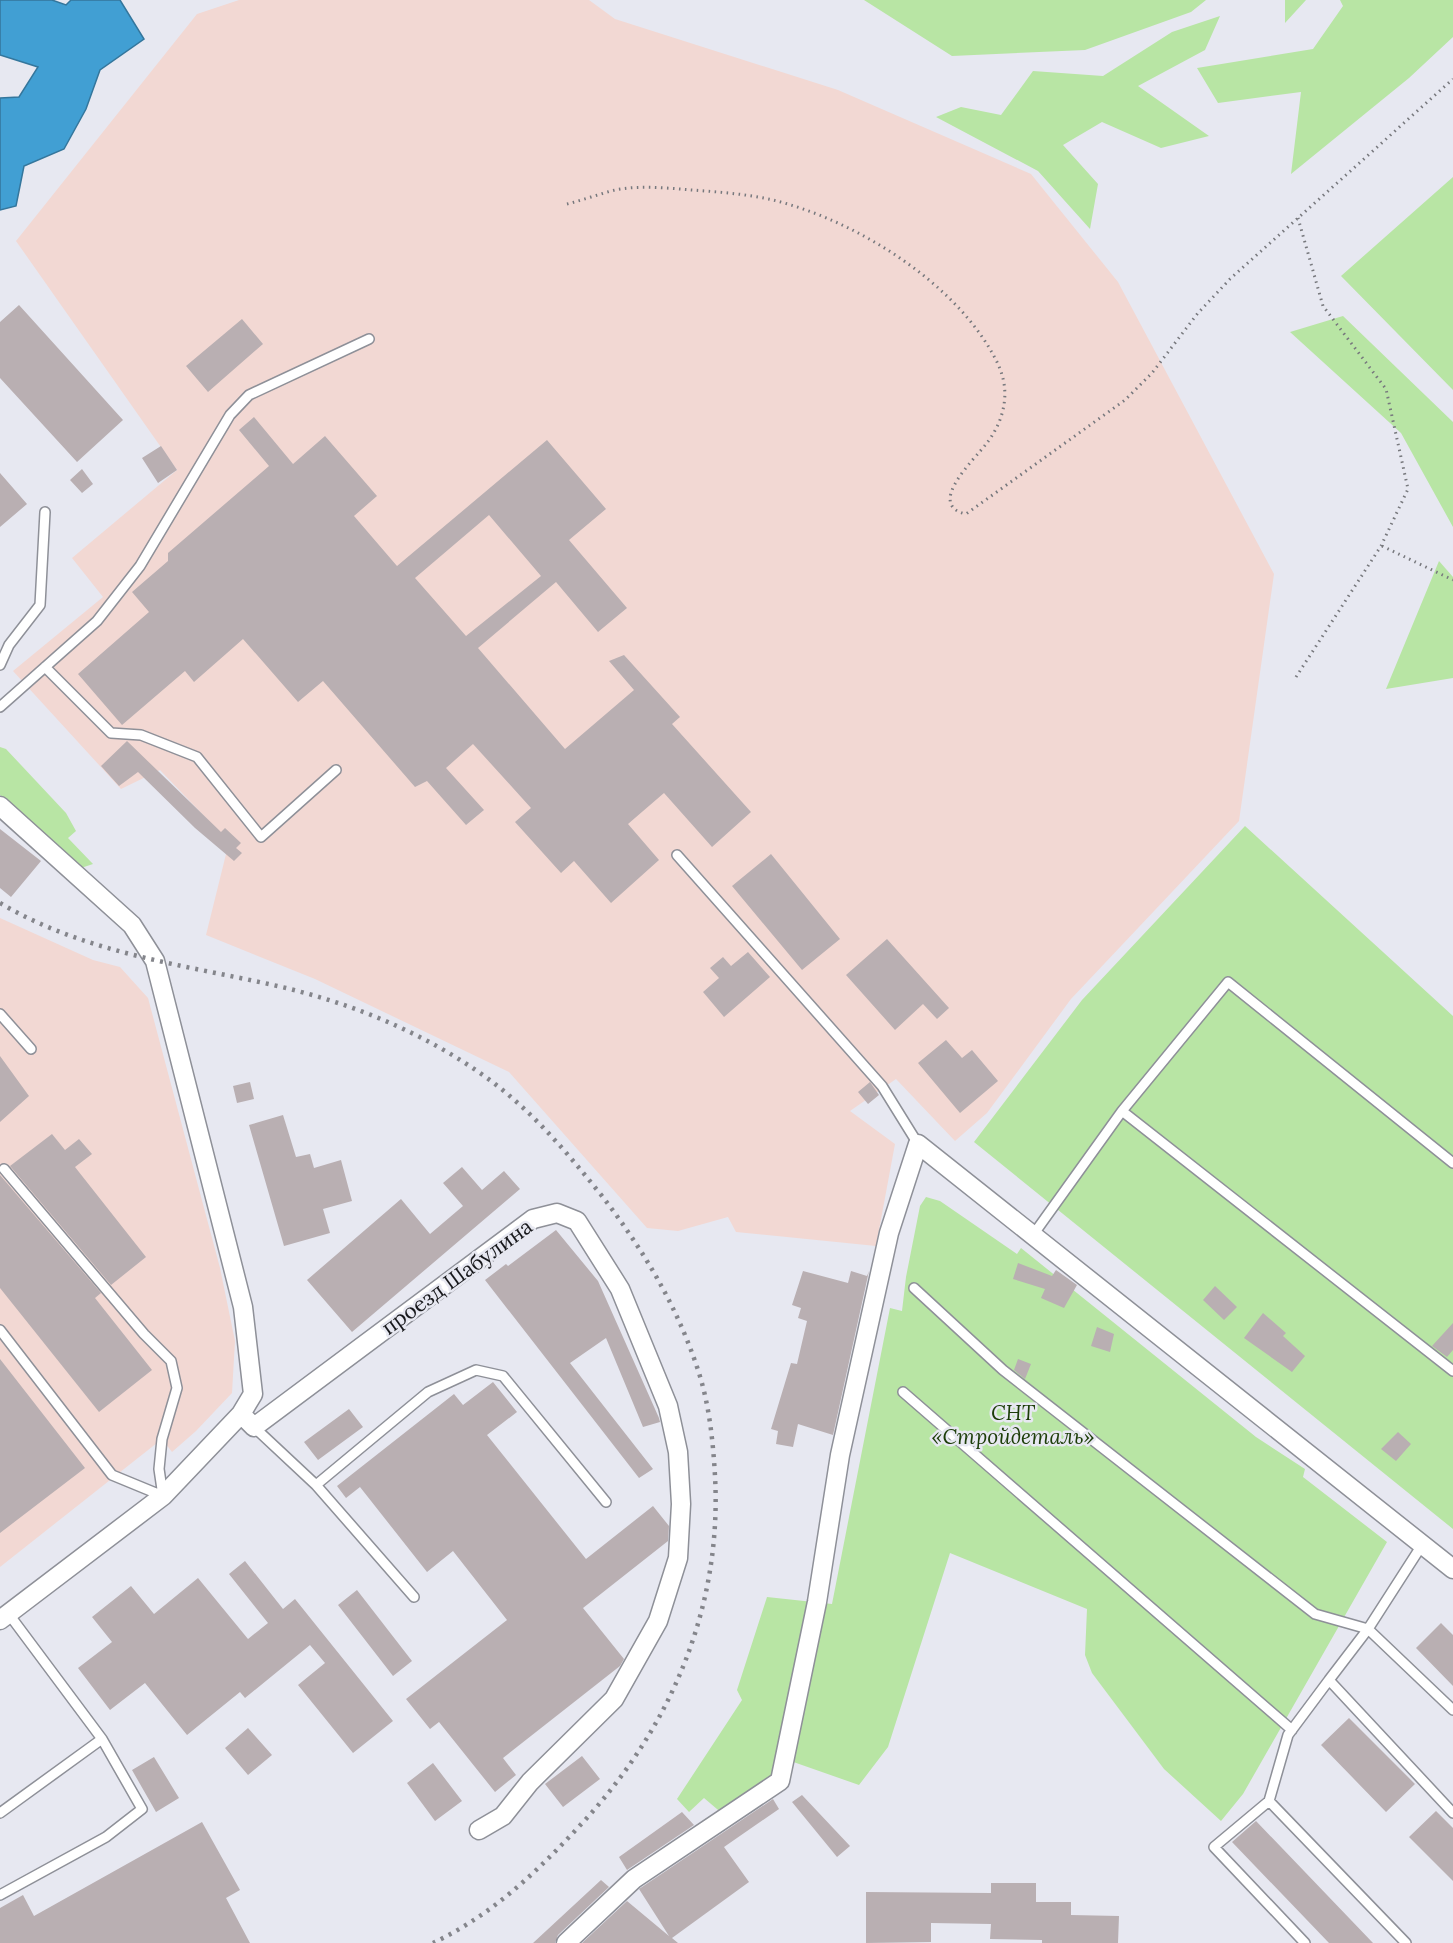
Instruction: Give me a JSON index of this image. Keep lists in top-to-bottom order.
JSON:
{
  "streets": {
    "street": ["проезд Шабулина"]
  },
  "parks": ["СНТ «Стройдеталь»"]
}
